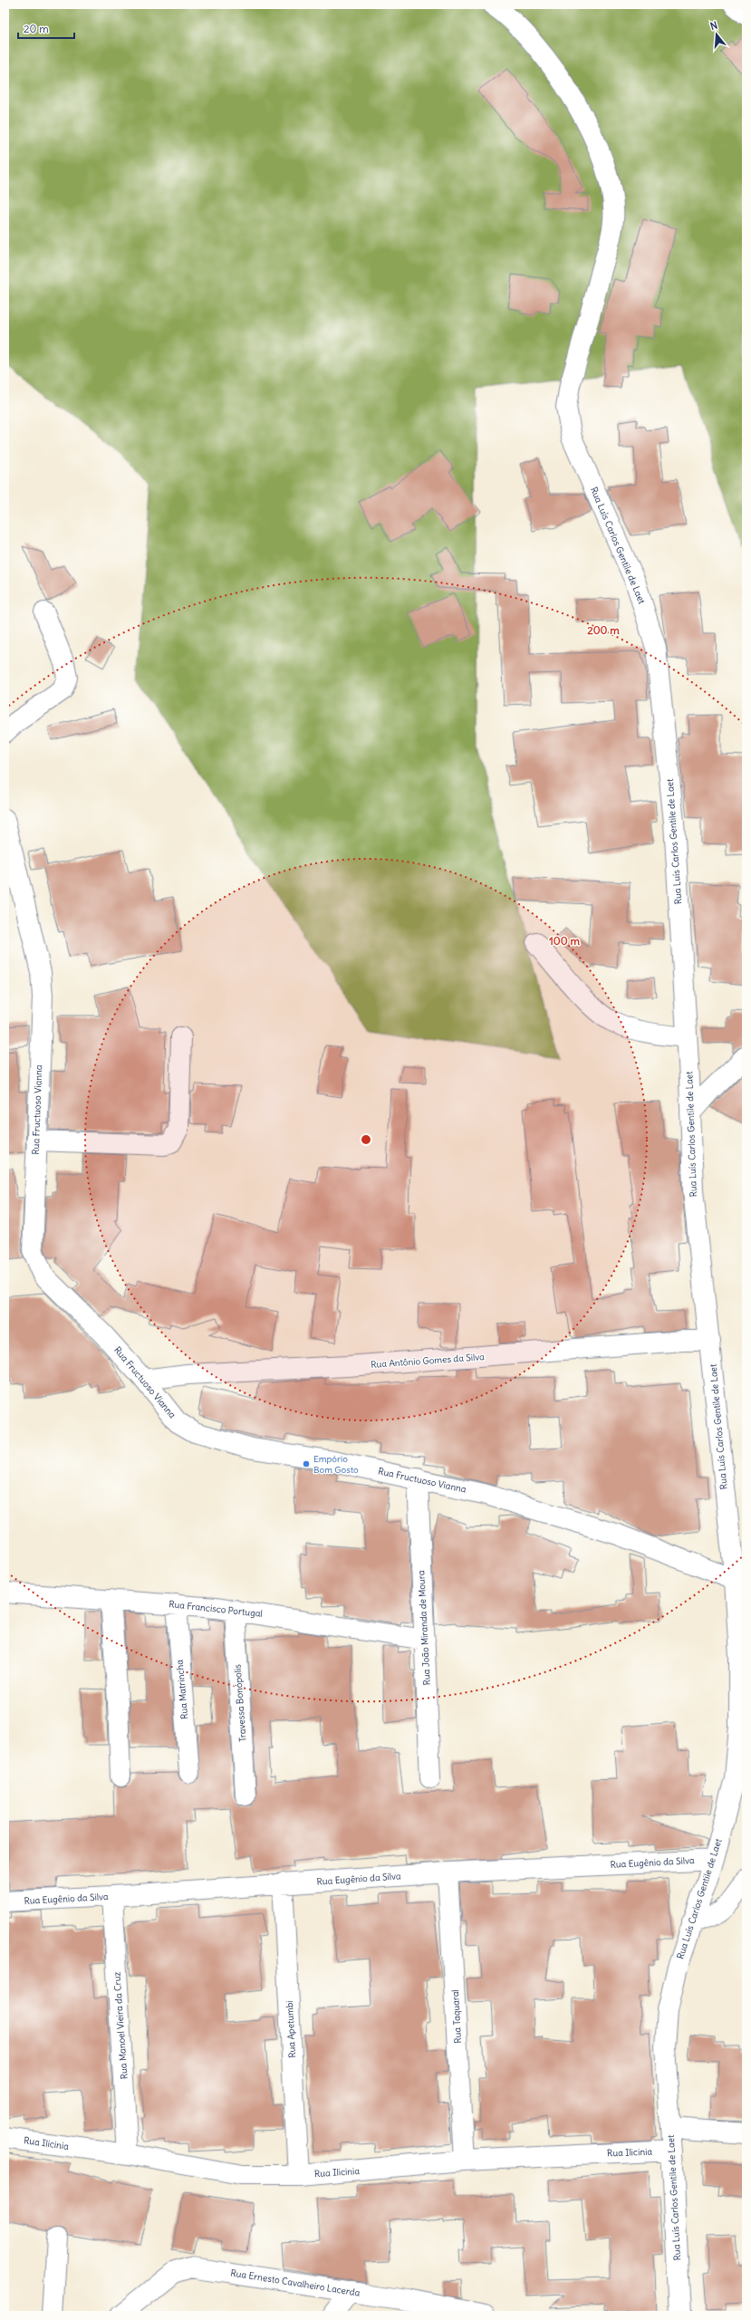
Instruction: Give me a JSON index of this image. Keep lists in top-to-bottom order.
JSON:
{
  "streets": {
    "street": [
      "Rua Luís Carlos Gentile de Laet",
      "Rua Fructuoso Vianna",
      "Rua Antônio Gomes da Silva",
      "Rua Francisco Portugal",
      "Rua João Miranda de Moura",
      "Rua Matrincha",
      "Travessa Bonópolis",
      "Rua Eugênio da Silva",
      "Rua Taquaral",
      "Rua Manoel Vieira da Cruz",
      "Rua Apetumbi",
      "Rua Ilicinia",
      "Rua Ernesto Cavalheiro Lacerda"
    ]
  },
  "crossings": [
    ["Rua Luís Carlos Gentile de Laet", "Rua Fructuoso Vianna"],
    ["Rua Luís Carlos Gentile de Laet", "Rua Antônio Gomes da Silva"],
    ["Rua Luís Carlos Gentile de Laet", "Rua Eugênio da Silva"],
    ["Rua Luís Carlos Gentile de Laet", "Rua Ilicinia"],
    ["Rua Fructuoso Vianna", "Rua Antônio Gomes da Silva"],
    ["Rua Fructuoso Vianna", "Rua João Miranda de Moura"],
    ["Rua Francisco Portugal", "Rua João Miranda de Moura"],
    ["Rua Francisco Portugal", "Rua Matrincha"],
    ["Rua Francisco Portugal", "Travessa Bonópolis"],
    ["Rua Eugênio da Silva", "Rua Taquaral"],
    ["Rua Eugênio da Silva", "Rua Manoel Vieira da Cruz"],
    ["Rua Eugênio da Silva", "Rua Apetumbi"],
    ["Rua Taquaral", "Rua Ilicinia"],
    ["Rua Manoel Vieira da Cruz", "Rua Ilicinia"],
    ["Rua Apetumbi", "Rua Ilicinia"]
  ],
  "places": ["Empório Bom Gosto"],
  "scale_bar": "20 m",
  "north": "top",
  "rings": ["200 m", "100 m"]
}
